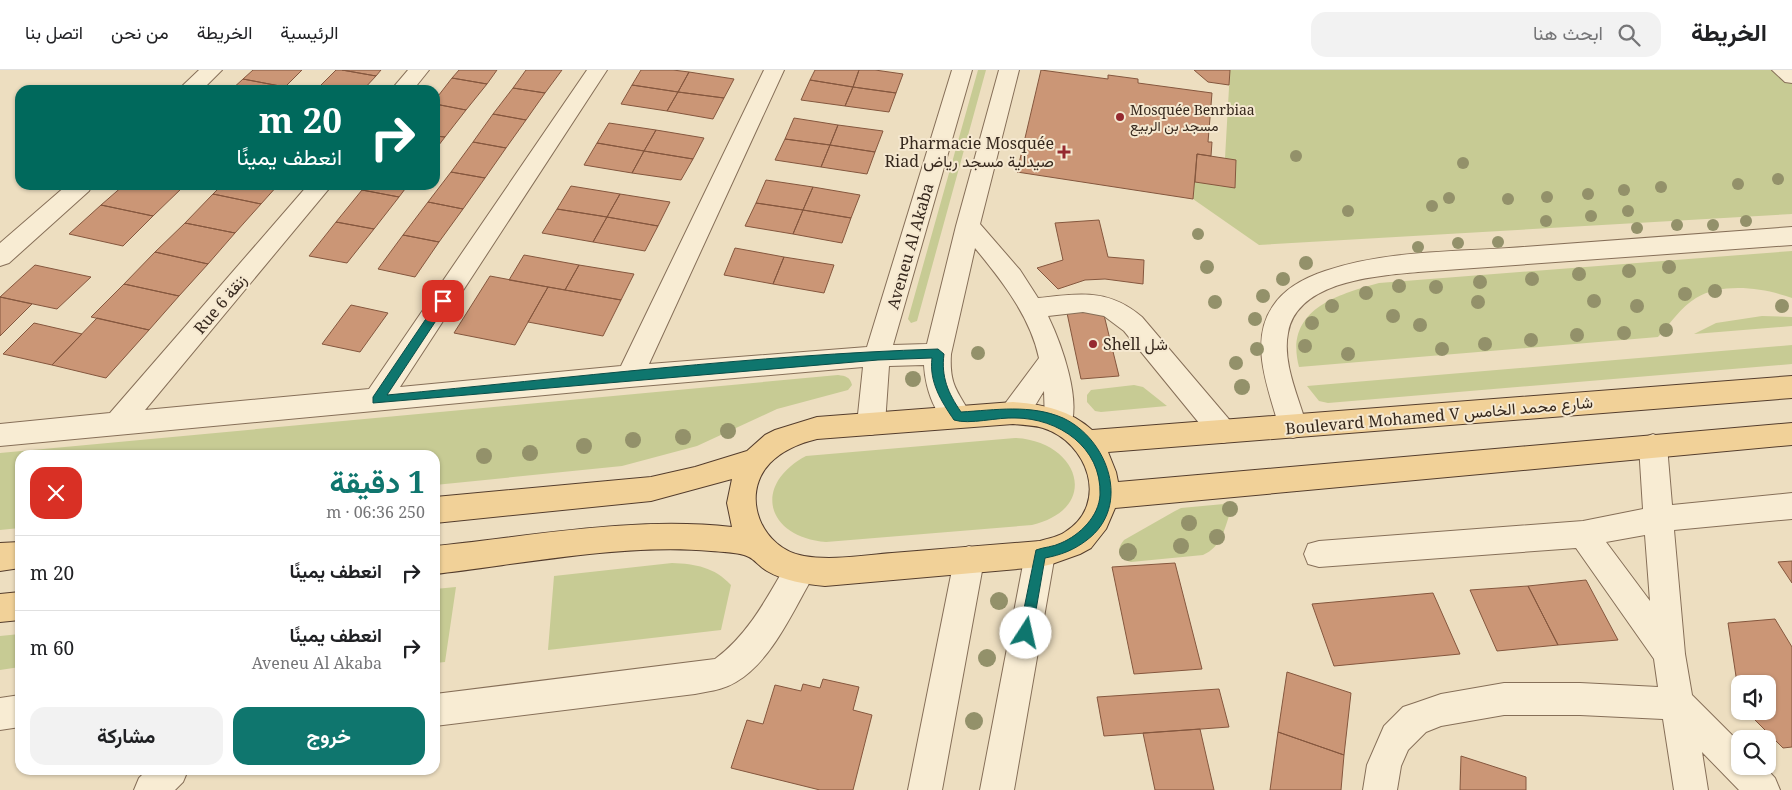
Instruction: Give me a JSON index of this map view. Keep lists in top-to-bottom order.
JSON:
{
  "streets": {
    "main road": ["Boulevard Mohamed V شارع محمد الخامس"],
    "street": ["Aveneu Al Akaba", "Rue 6 زنقة"]
  },
  "places": {
    "other": ["Mosquée Benrbiaa مسجد بن الربيع", "Shell شل"],
    "health": ["Pharmacie Mosquée Riad صيدلية مسجد رياض"]
  },
  "page": {
    "header": "الخريطة",
    "search": "ابحث هنا",
    "nav": [
      "الرئيسية",
      "الخريطة",
      "من نحن",
      "اتصل بنا"
    ],
    "turn": ["20 m", "انعطف يمينًا"],
    "heading": ["1 دقيقة", "250 m · 06:36"],
    "list": [
      {
        "name": "انعطف يمينًا",
        "value": "20 m"
      },
      {
        "name": "انعطف يمينًا",
        "note": "Aveneu Al Akaba",
        "value": "60 m"
      }
    ],
    "buttons": ["خروج", "مشاركة"]
  }
}
